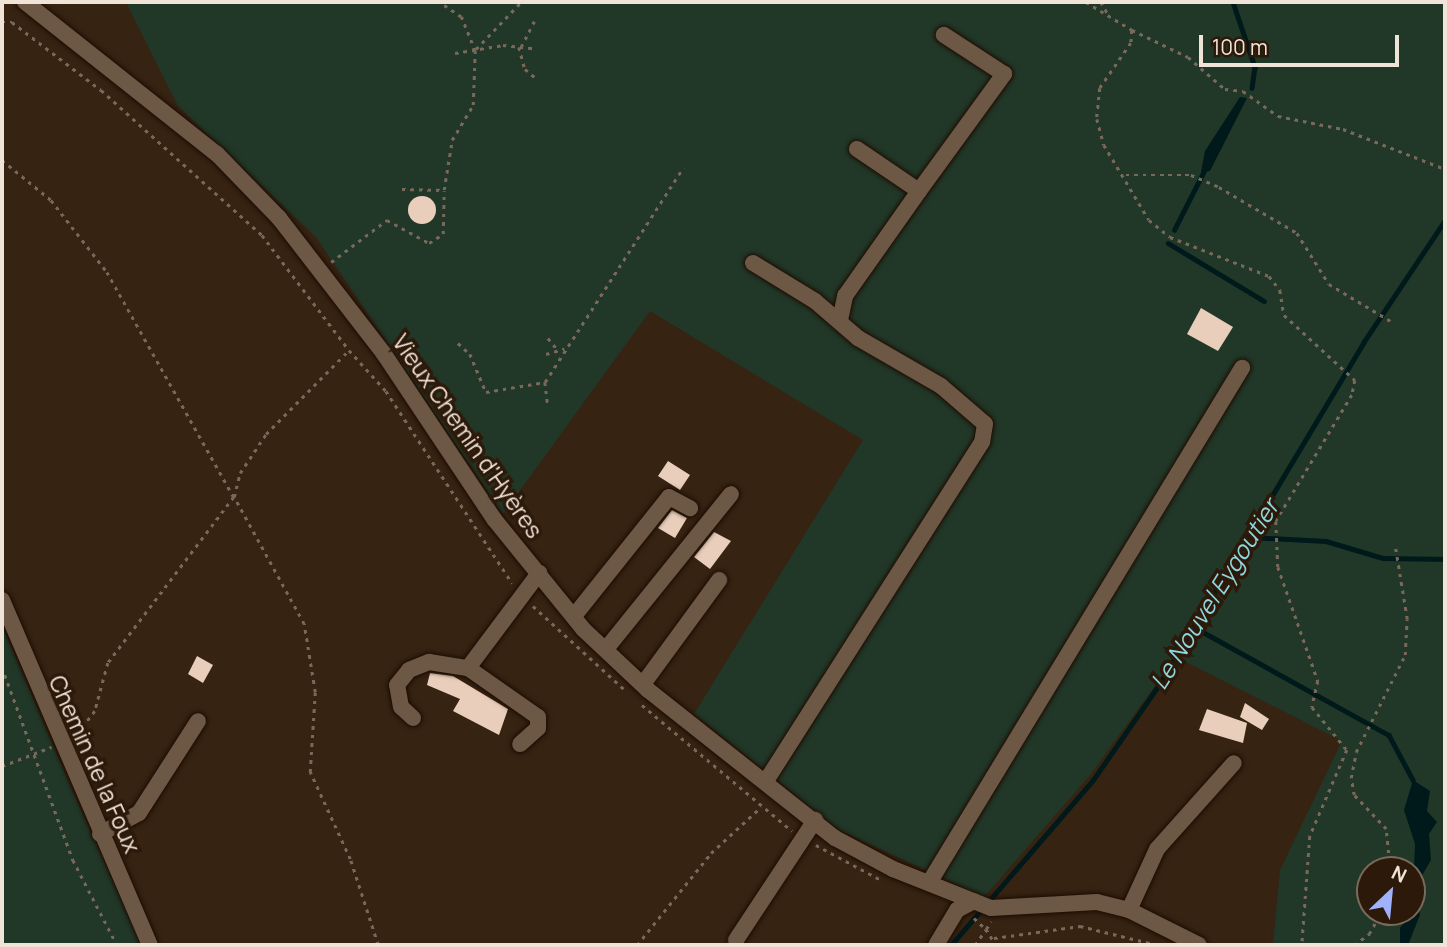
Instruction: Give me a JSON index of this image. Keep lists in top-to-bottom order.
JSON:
{
  "streets": {
    "street": ["Vieux Chemin d'Hyères", "Chemin de la Foux"]
  },
  "water": ["Le Nouvel Eygoutier"],
  "scale_bar": "100 m",
  "north": "top right"
}
